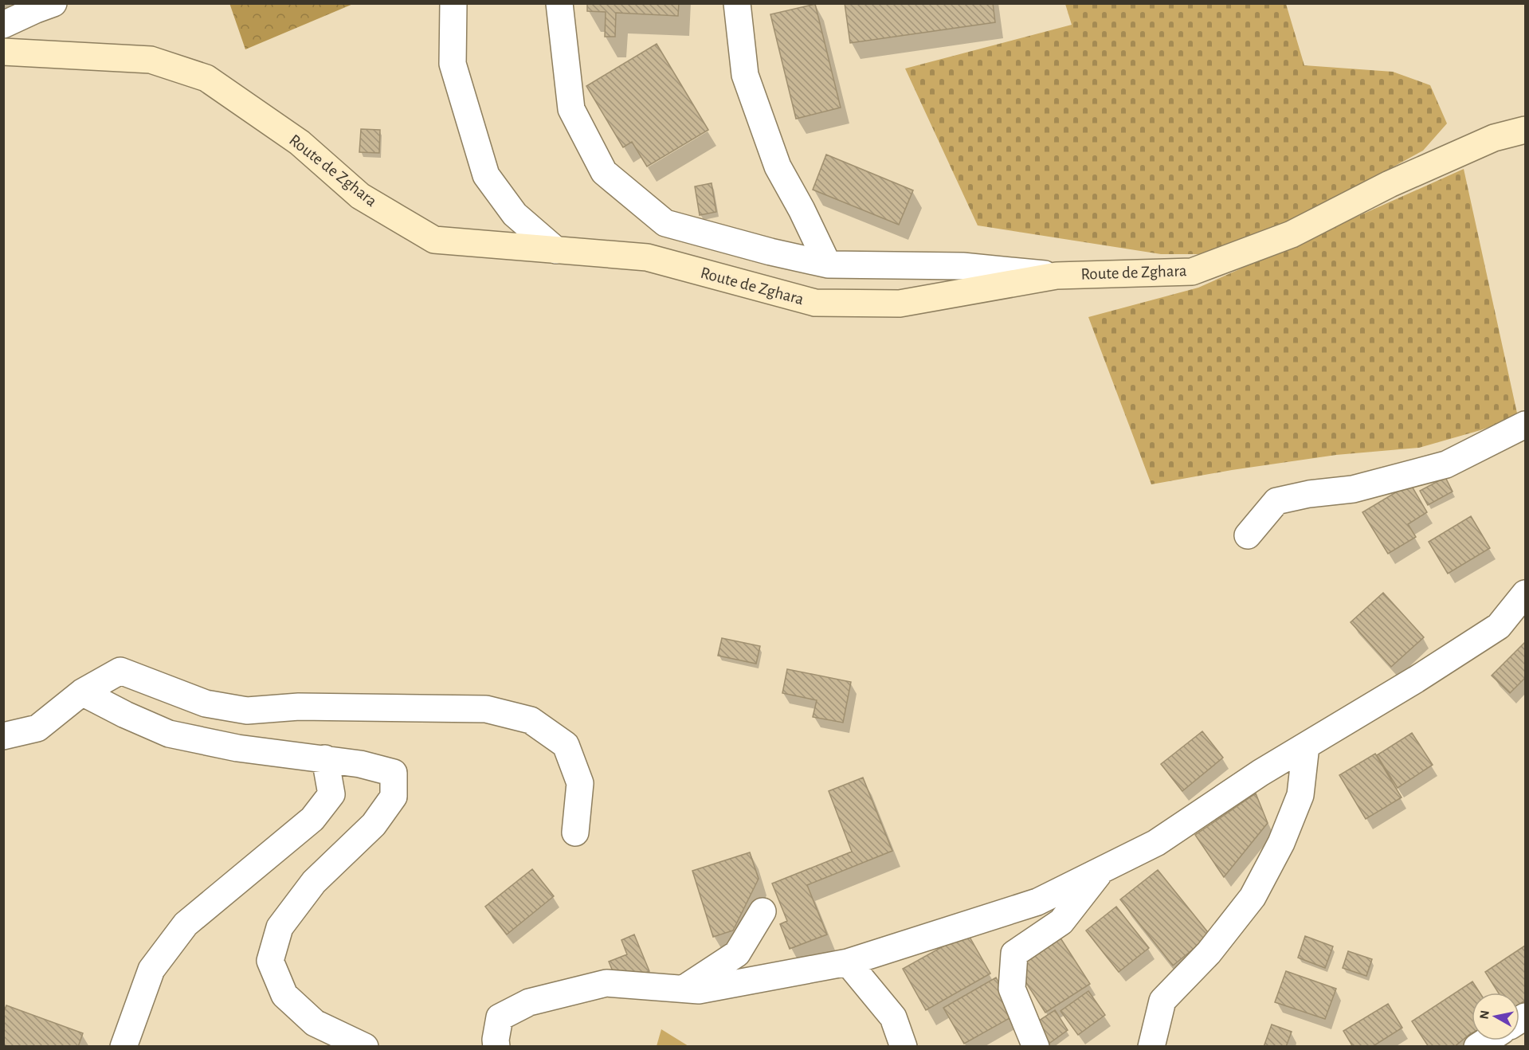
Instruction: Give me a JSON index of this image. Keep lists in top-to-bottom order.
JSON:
{
  "streets": {
    "street": ["Route de Zghara"]
  },
  "north": "left"
}
